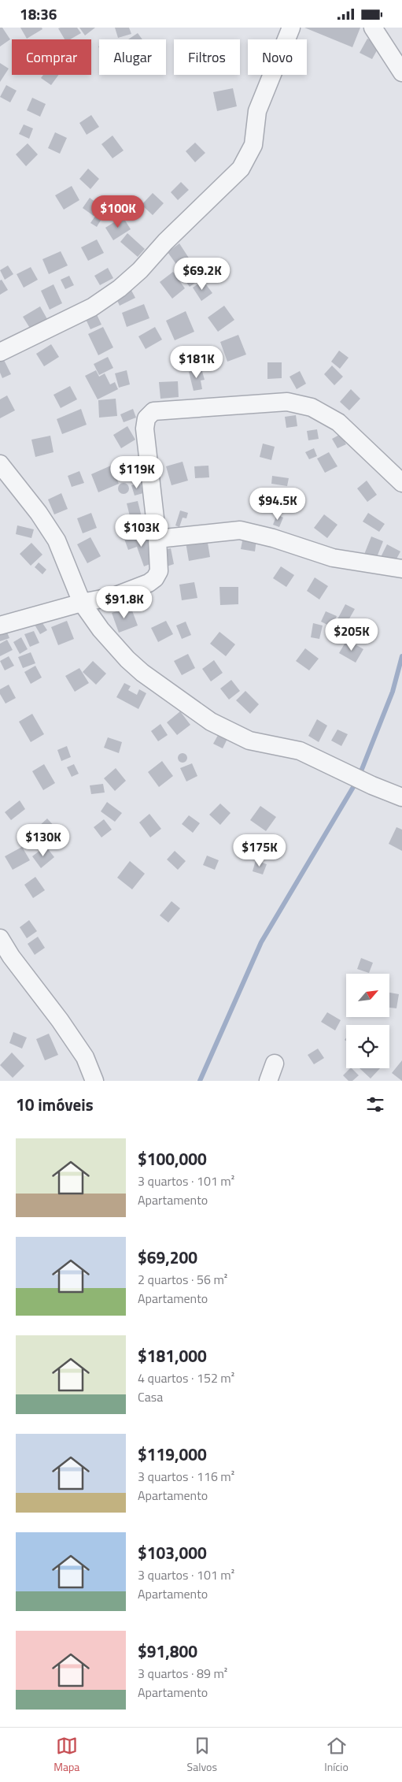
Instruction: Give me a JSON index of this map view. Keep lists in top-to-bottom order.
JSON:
{
  "north": "top right",
  "page": {
    "status": "18:36",
    "chip": [
      "Comprar",
      "Alugar",
      "Filtros",
      "Novo"
    ],
    "price": [
      "$100K",
      "$69.2K",
      "$181K",
      "$119K",
      "$94.5K",
      "$103K",
      "$91.8K",
      "$205K",
      "$130K",
      "$175K"
    ],
    "heading": "10 imóveis",
    "list": [
      {
        "name": "$100,000",
        "note": "3 quartos · 101 m² · Apartamento"
      },
      {
        "name": "$69,200",
        "note": "2 quartos · 56 m² · Apartamento"
      },
      {
        "name": "$181,000",
        "note": "4 quartos · 152 m² · Casa"
      },
      {
        "name": "$119,000",
        "note": "3 quartos · 116 m² · Apartamento"
      },
      {
        "name": "$103,000",
        "note": "3 quartos · 101 m² · Apartamento"
      },
      {
        "name": "$91,800",
        "note": "3 quartos · 89 m² · Apartamento"
      }
    ],
    "tabs": ["Mapa", "Salvos", "Início"]
  }
}
